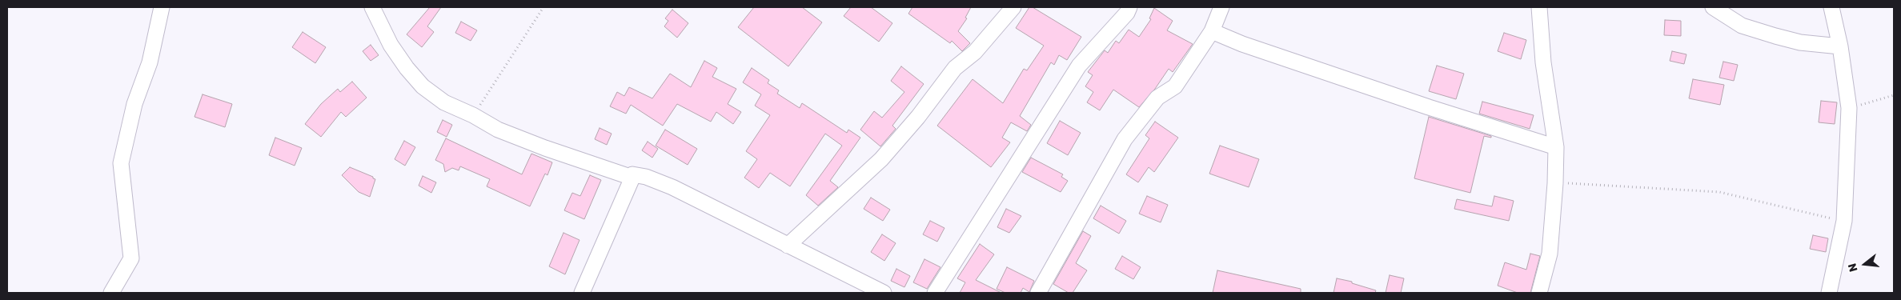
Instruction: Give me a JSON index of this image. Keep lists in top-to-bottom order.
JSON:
{
  "north": "left"
}
